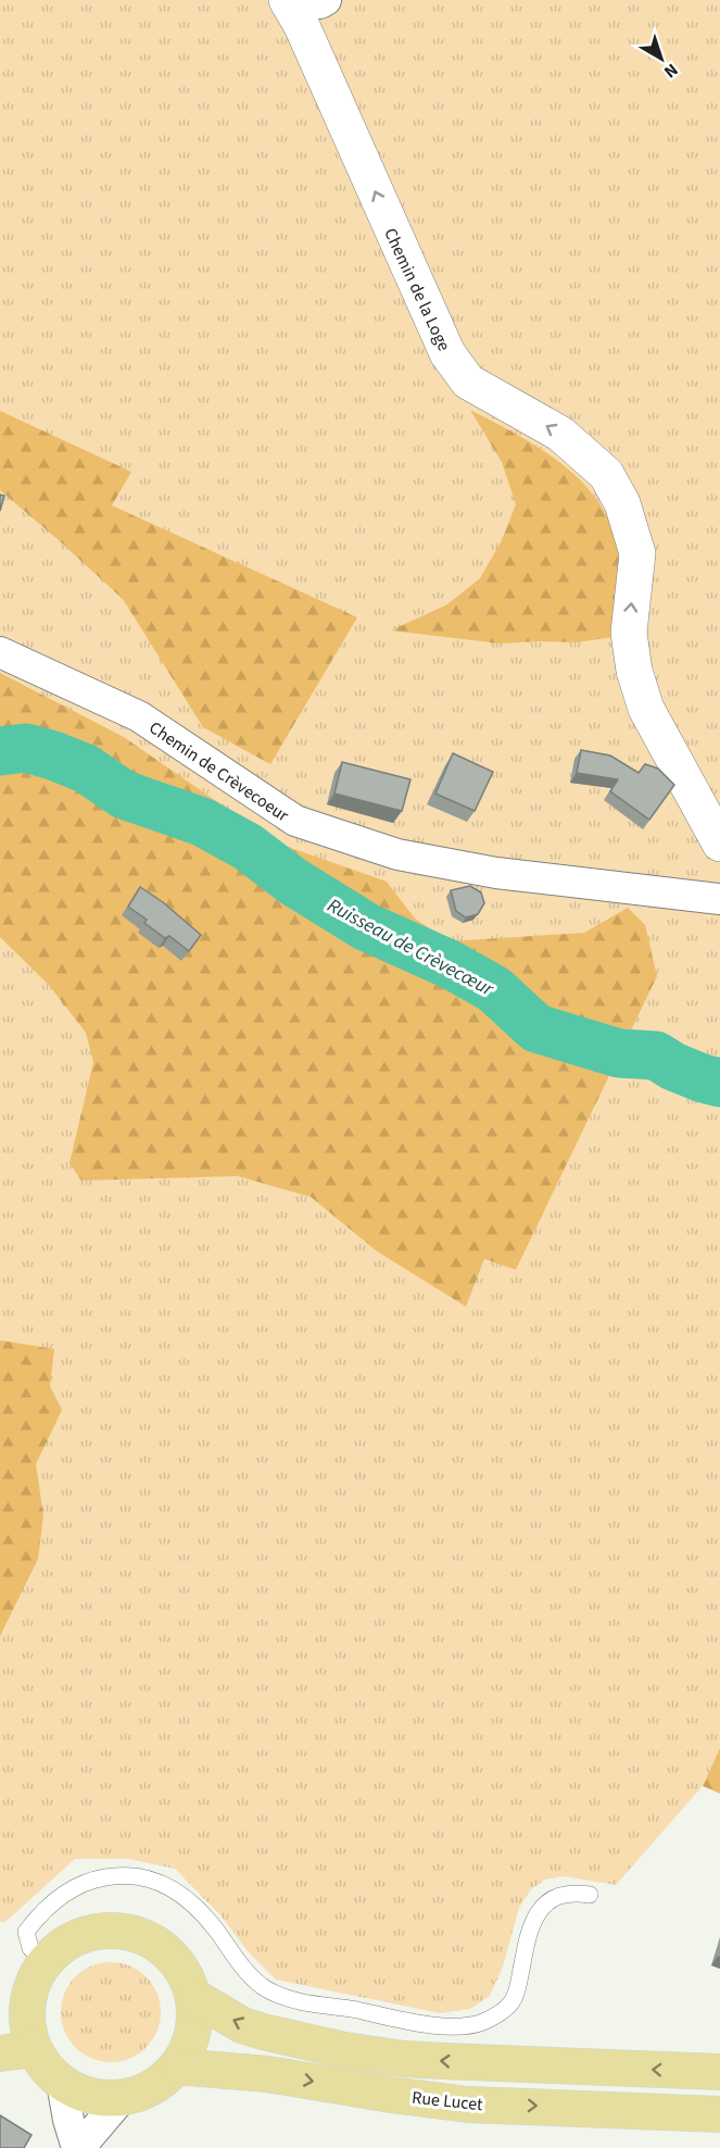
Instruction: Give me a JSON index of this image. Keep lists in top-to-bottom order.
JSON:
{
  "streets": {
    "main road": ["Rue Lucet"],
    "street": ["Chemin de la Loge", "Chemin de Crèvecoeur"]
  },
  "one_way": ["Chemin de la Loge"],
  "water": ["Ruisseau de Crèvecœur"],
  "north": "bottom right"
}
